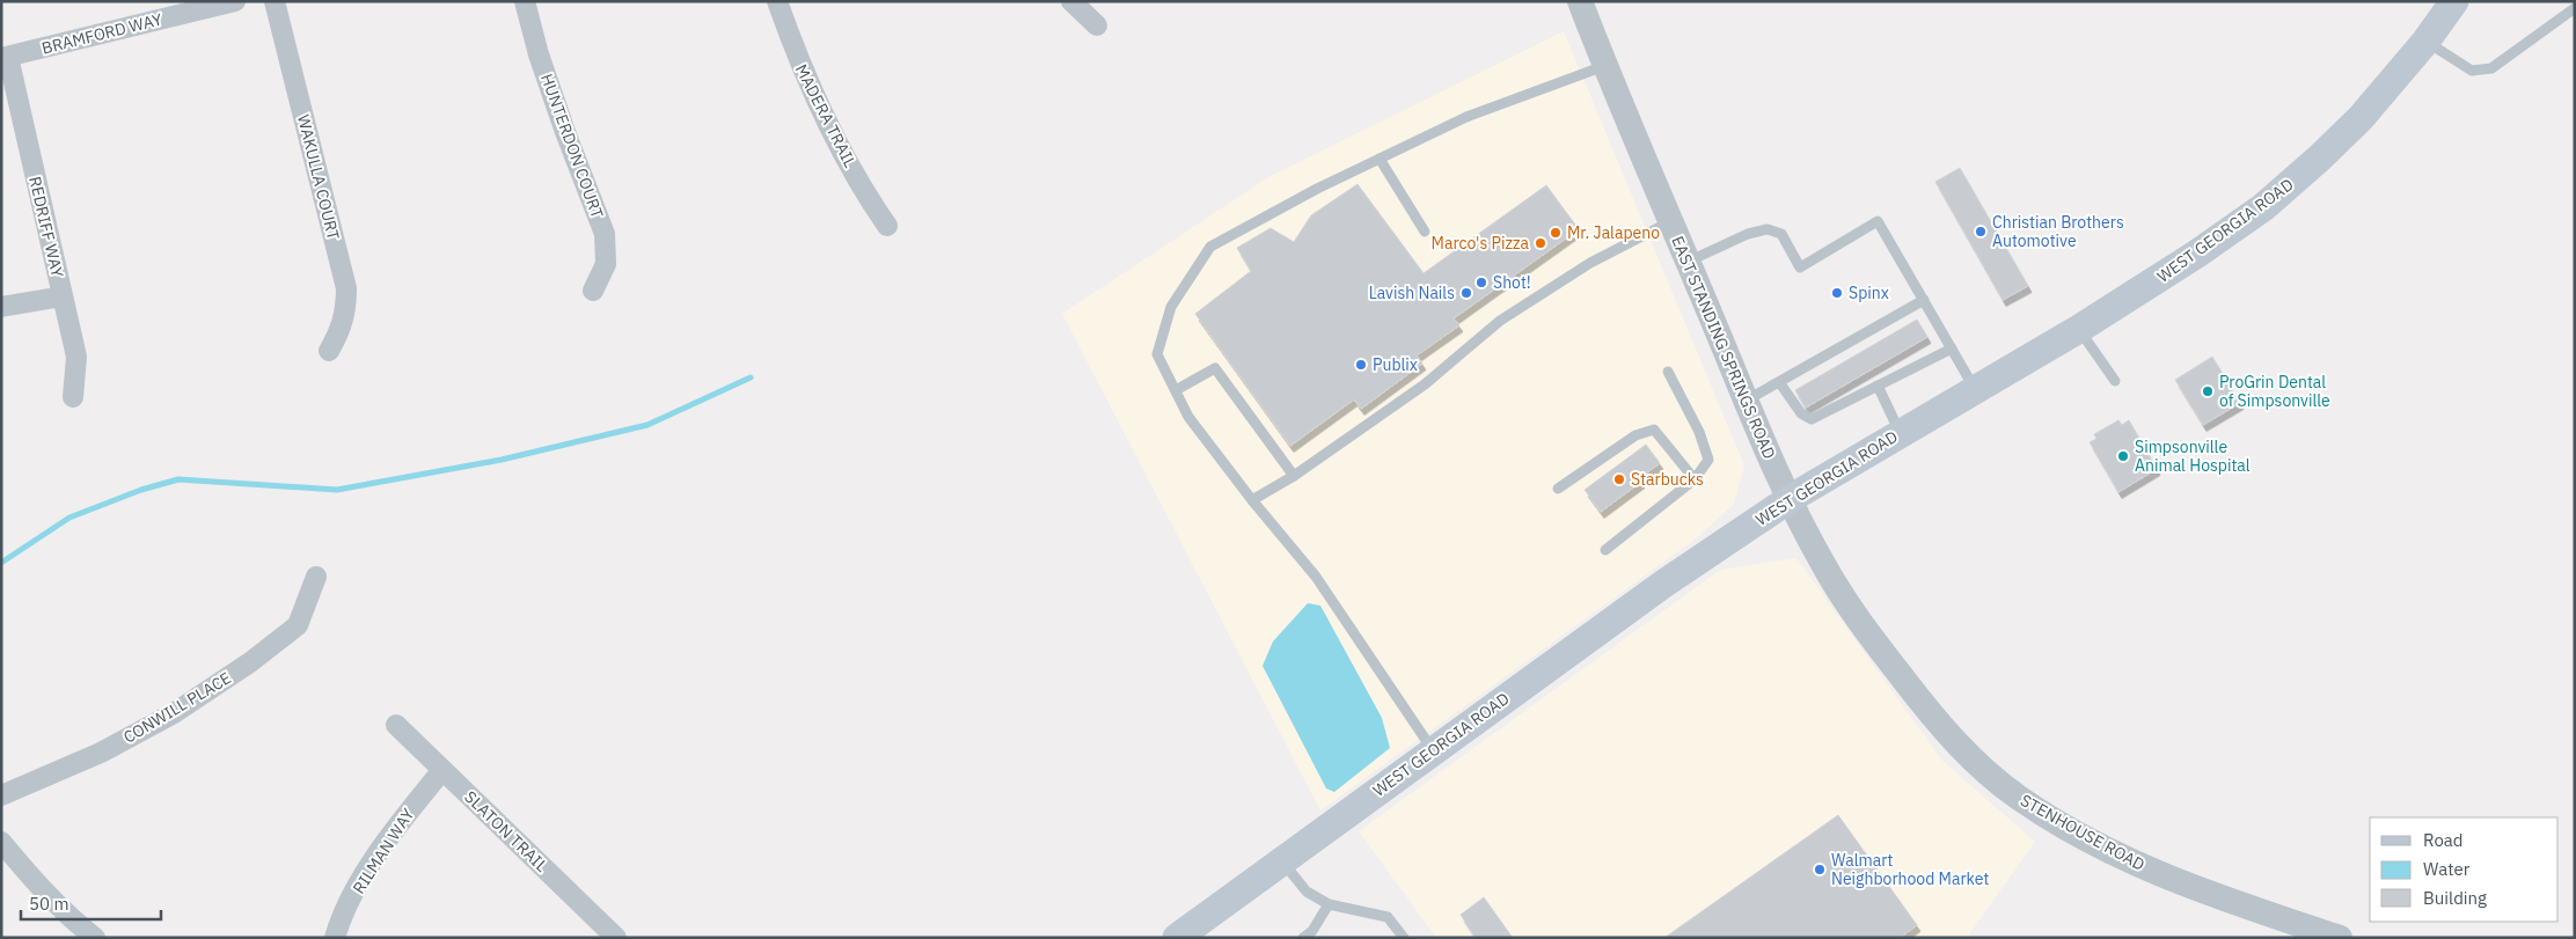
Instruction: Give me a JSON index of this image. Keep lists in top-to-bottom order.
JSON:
{
  "streets": {
    "main road": ["WEST GEORGIA ROAD"],
    "street": [
      "BRAMFORD WAY",
      "MADERA TRAIL",
      "HUNTERDON COURT",
      "WAKULLA COURT",
      "REDRIFF WAY",
      "EAST STANDING SPRINGS ROAD",
      "CONWILL PLACE",
      "SLATON TRAIL",
      "STENHOUSE ROAD",
      "RILMAN WAY"
    ]
  },
  "crossings": [
    ["BRAMFORD WAY", "REDRIFF WAY"],
    ["WEST GEORGIA ROAD", "EAST STANDING SPRINGS ROAD"],
    ["WEST GEORGIA ROAD", "STENHOUSE ROAD"],
    ["EAST STANDING SPRINGS ROAD", "STENHOUSE ROAD"],
    ["SLATON TRAIL", "RILMAN WAY"]
  ],
  "places": [
    "Christian Brothers Automotive",
    "Mr. Jalapeno",
    "Marco's Pizza",
    "Shot!",
    "Lavish Nails",
    "Spinx",
    "Publix",
    "ProGrin Dental of Simpsonville",
    "Simpsonville Animal Hospital",
    "Starbucks",
    "Walmart Neighborhood Market"
  ],
  "legend": ["Road", "Water", "Building"],
  "scale_bar": "50 m"
}
